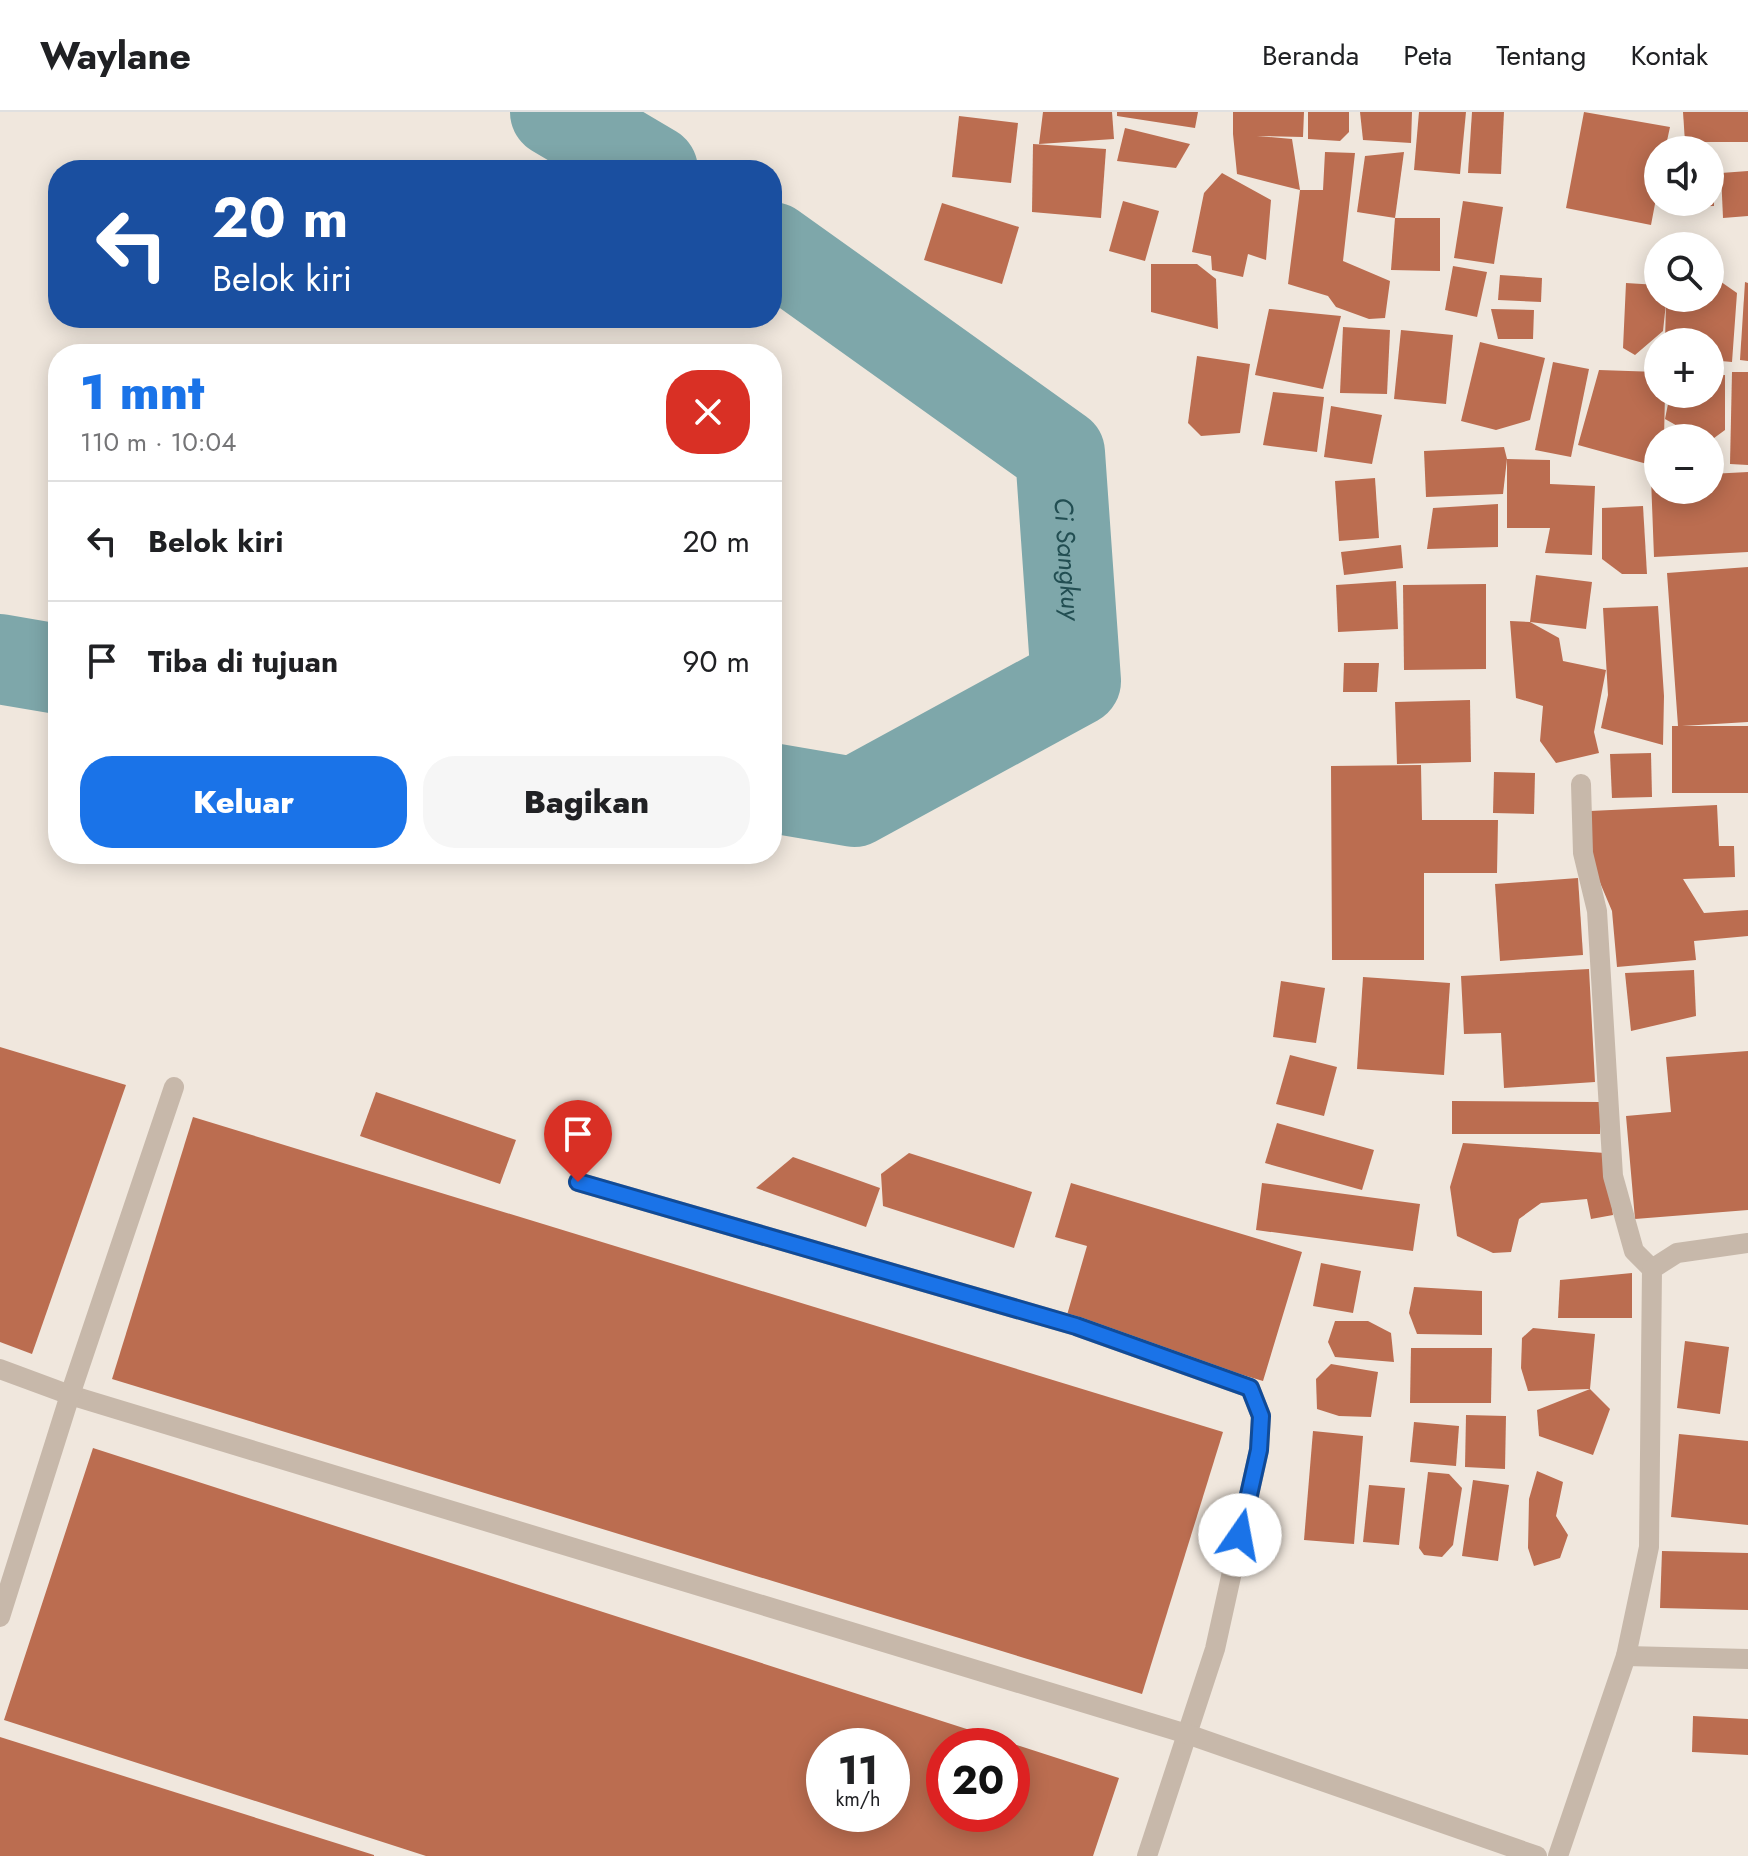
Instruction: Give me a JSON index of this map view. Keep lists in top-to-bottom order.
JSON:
{
  "water": ["Ci Sangkuy"],
  "page": {
    "header": "Waylane",
    "nav": [
      "Beranda",
      "Peta",
      "Tentang",
      "Kontak"
    ],
    "map_buttons": ["+", "−"],
    "turn": ["20 m", "Belok kiri"],
    "heading": ["1 mnt", "110 m · 10:04"],
    "list": [
      {
        "name": "Belok kiri",
        "value": "20 m"
      },
      {
        "name": "Tiba di tujuan",
        "value": "90 m"
      }
    ],
    "buttons": ["Keluar", "Bagikan"],
    "speed": "11 km/h",
    "limit": "20"
  }
}
